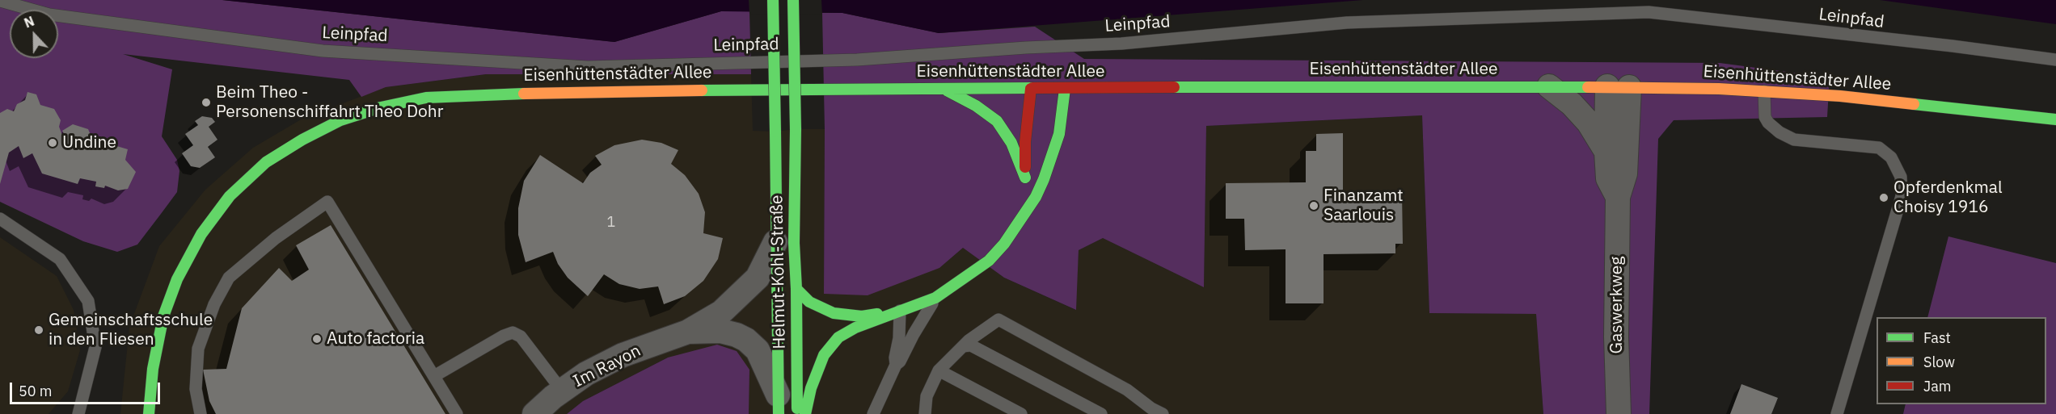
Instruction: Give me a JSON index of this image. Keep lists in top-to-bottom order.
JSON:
{
  "streets": {
    "street": [
      "Eisenhüttenstädter Allee",
      "Helmut-Kohl-Straße",
      "Gaswerkweg",
      "Im Rayon"
    ],
    "lane": ["Leinpfad"]
  },
  "crossings": [
    ["Eisenhüttenstädter Allee", "Gaswerkweg"],
    ["Helmut-Kohl-Straße", "Im Rayon"]
  ],
  "places": [
    "Beim Theo - Personenschiffahrt Theo Dohr",
    "Undine",
    "Opferdenkmal Choisy 1916",
    "Finanzamt Saarlouis",
    "Gemeinschaftsschule in den Fliesen",
    "Auto factoria"
  ],
  "house_numbers": ["1"],
  "legend": ["Fast", "Slow", "Jam"],
  "scale_bar": "50 m",
  "north": "top"
}
